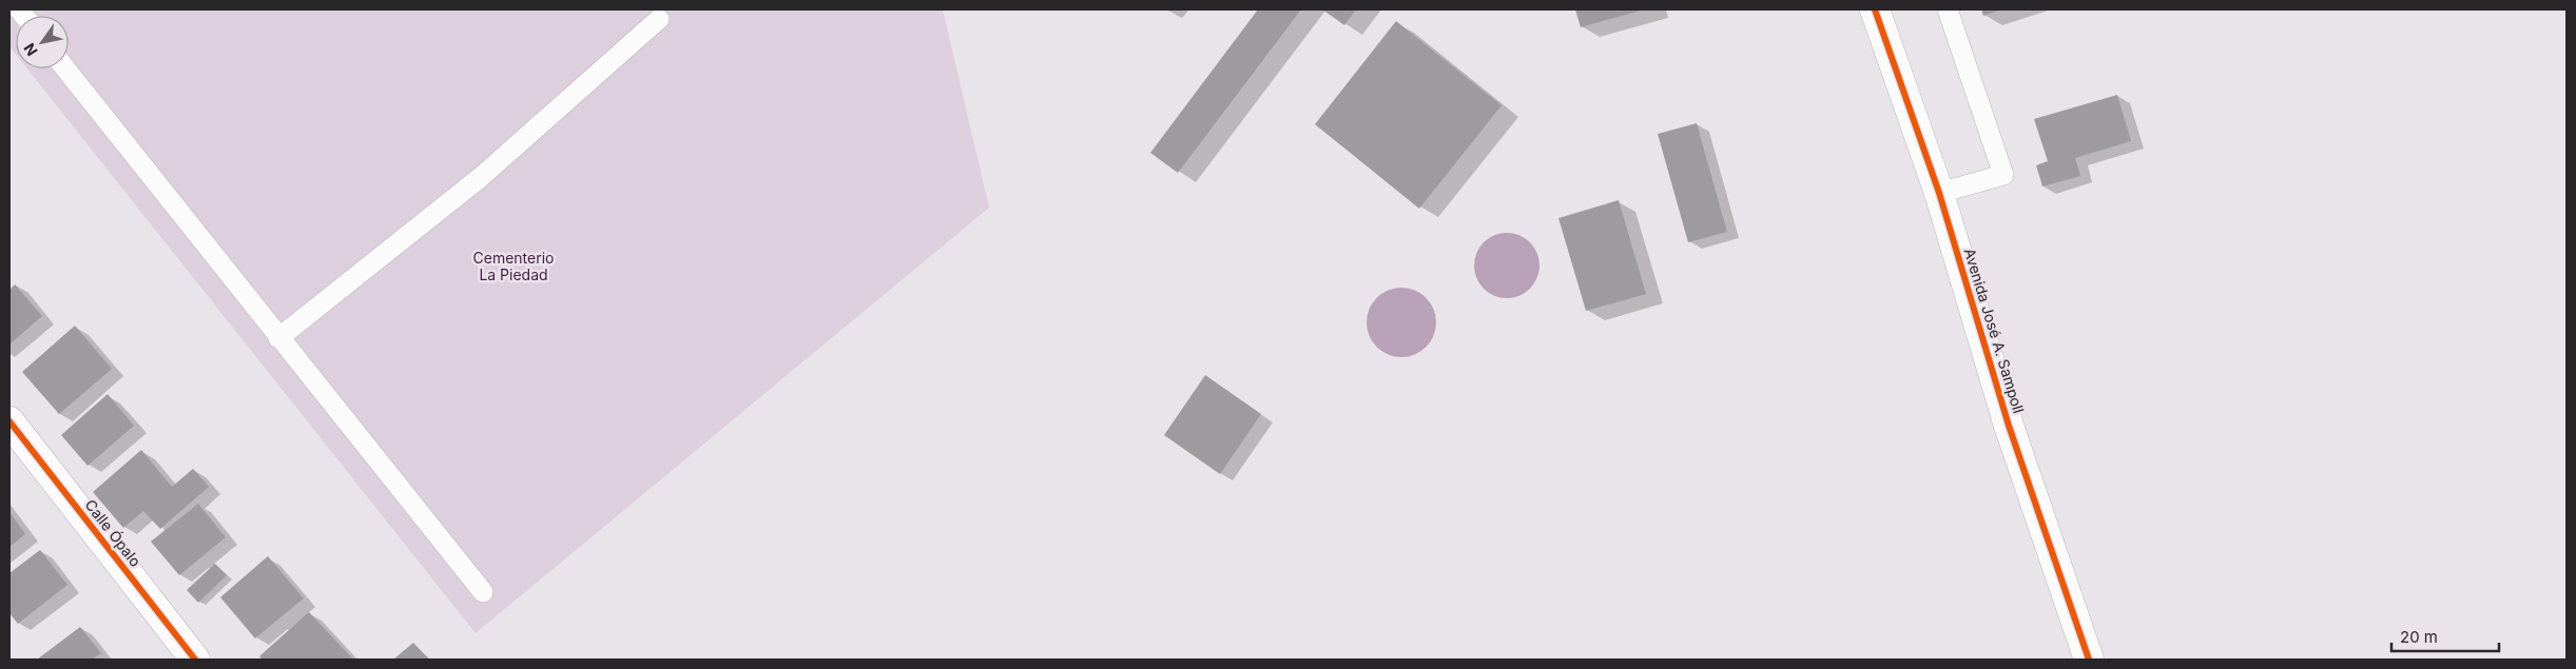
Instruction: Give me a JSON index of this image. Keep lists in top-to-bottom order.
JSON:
{
  "streets": {
    "street": ["Avenida José A. Sampoll", "Calle Ópalo"]
  },
  "parks": ["Cementerio La Piedad"],
  "scale_bar": "20 m",
  "north": "bottom left"
}
